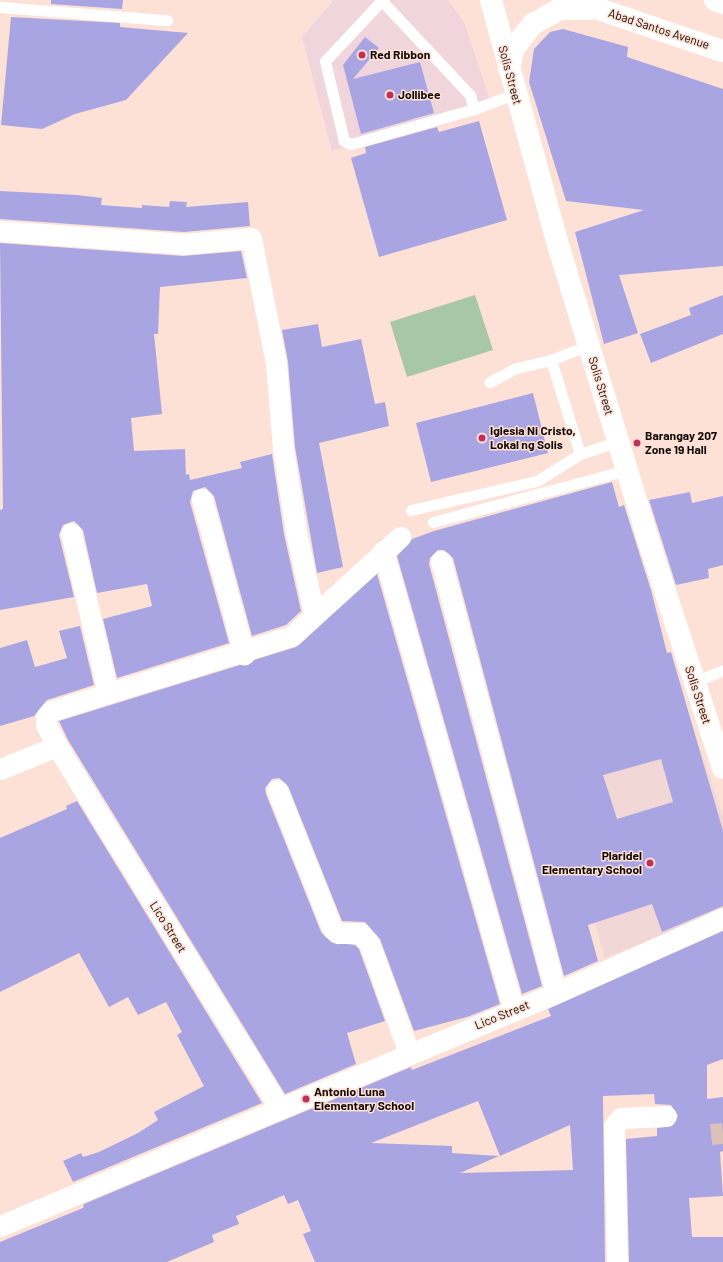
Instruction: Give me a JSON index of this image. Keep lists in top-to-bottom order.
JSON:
{
  "streets": {
    "street": ["Abad Santos Avenue", "Solis Street", "Lico Street"]
  },
  "places": [
    "Red Ribbon",
    "Jollibee",
    "Iglesia Ni Cristo, Lokal ng Solis",
    "Barangay 207 Zone 19 Hall",
    "Plaridel Elementary School",
    "Antonio Luna Elementary School"
  ]
}
